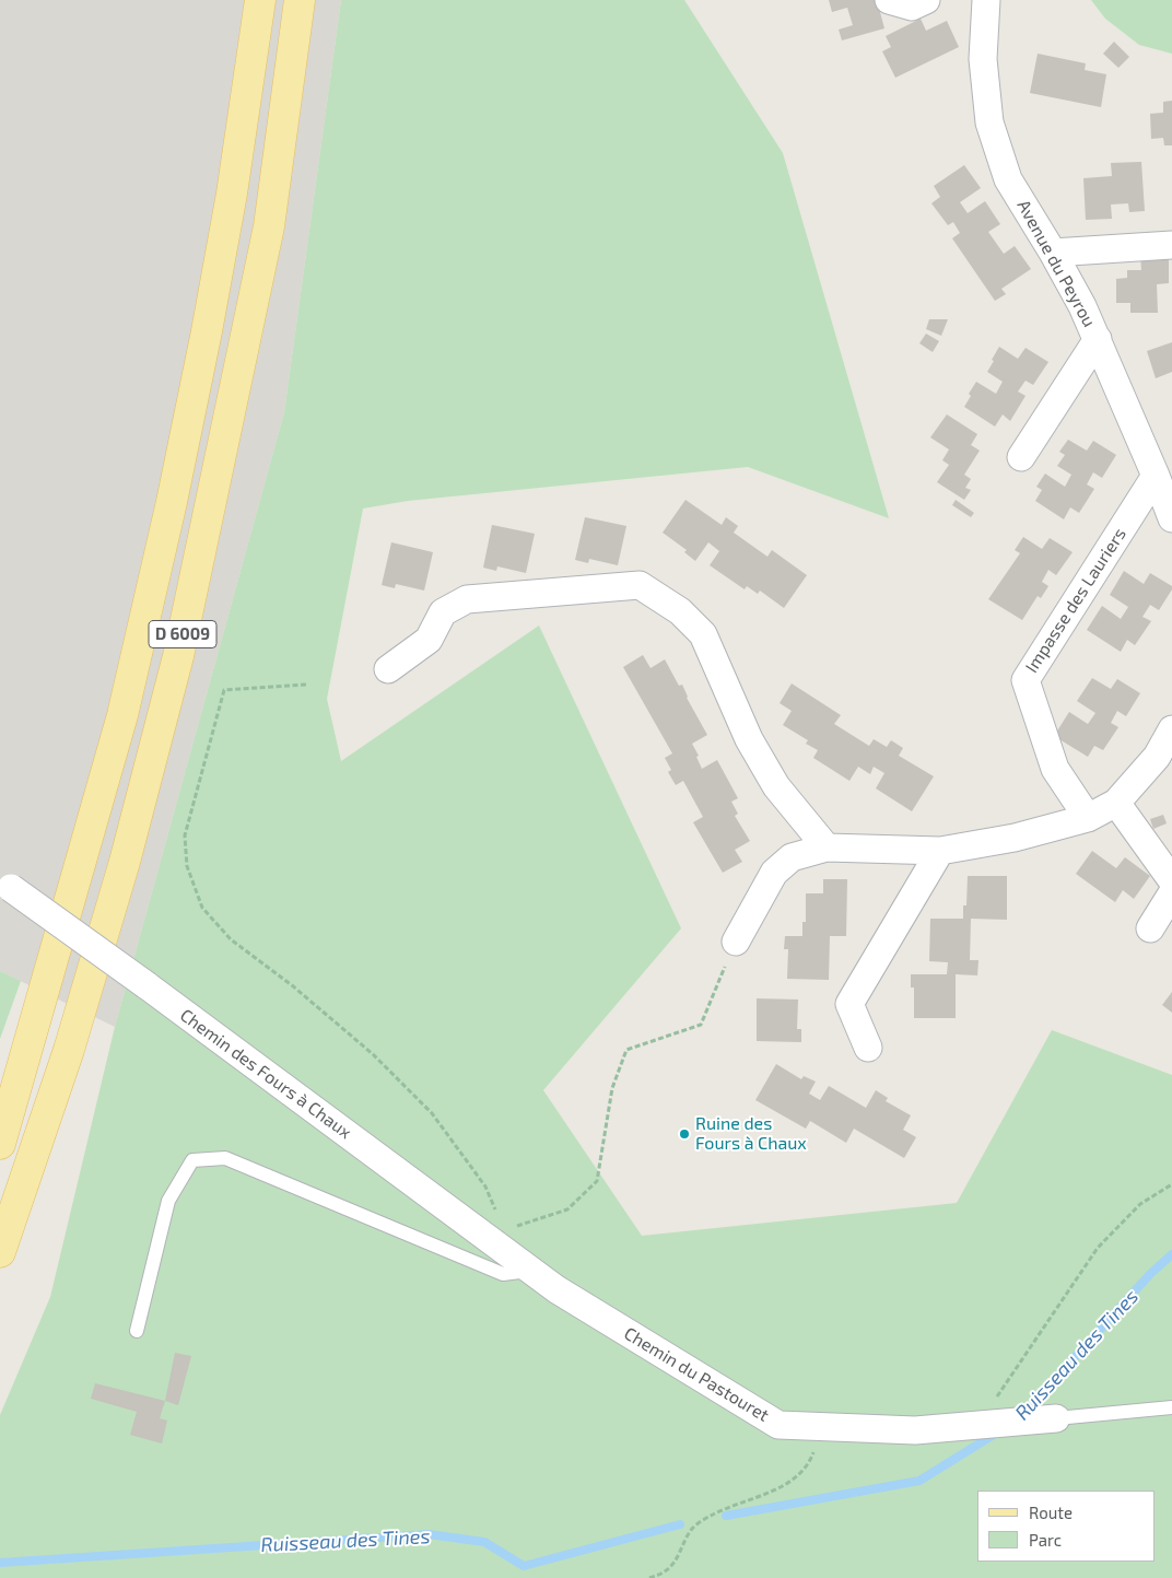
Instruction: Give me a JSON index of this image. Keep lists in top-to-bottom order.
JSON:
{
  "streets": {
    "main road": ["D 6009"],
    "street": [
      "Avenue du Peyrou",
      "Impasse des Lauriers",
      "Chemin des Fours à Chaux",
      "Chemin du Pastouret"
    ]
  },
  "crossings": [
    ["Avenue du Peyrou", "Impasse des Lauriers"],
    ["Chemin des Fours à Chaux", "Chemin du Pastouret"]
  ],
  "water": ["Ruisseau des Tines"],
  "places": ["Ruine des Fours à Chaux"],
  "legend": ["Route", "Parc"]
}
